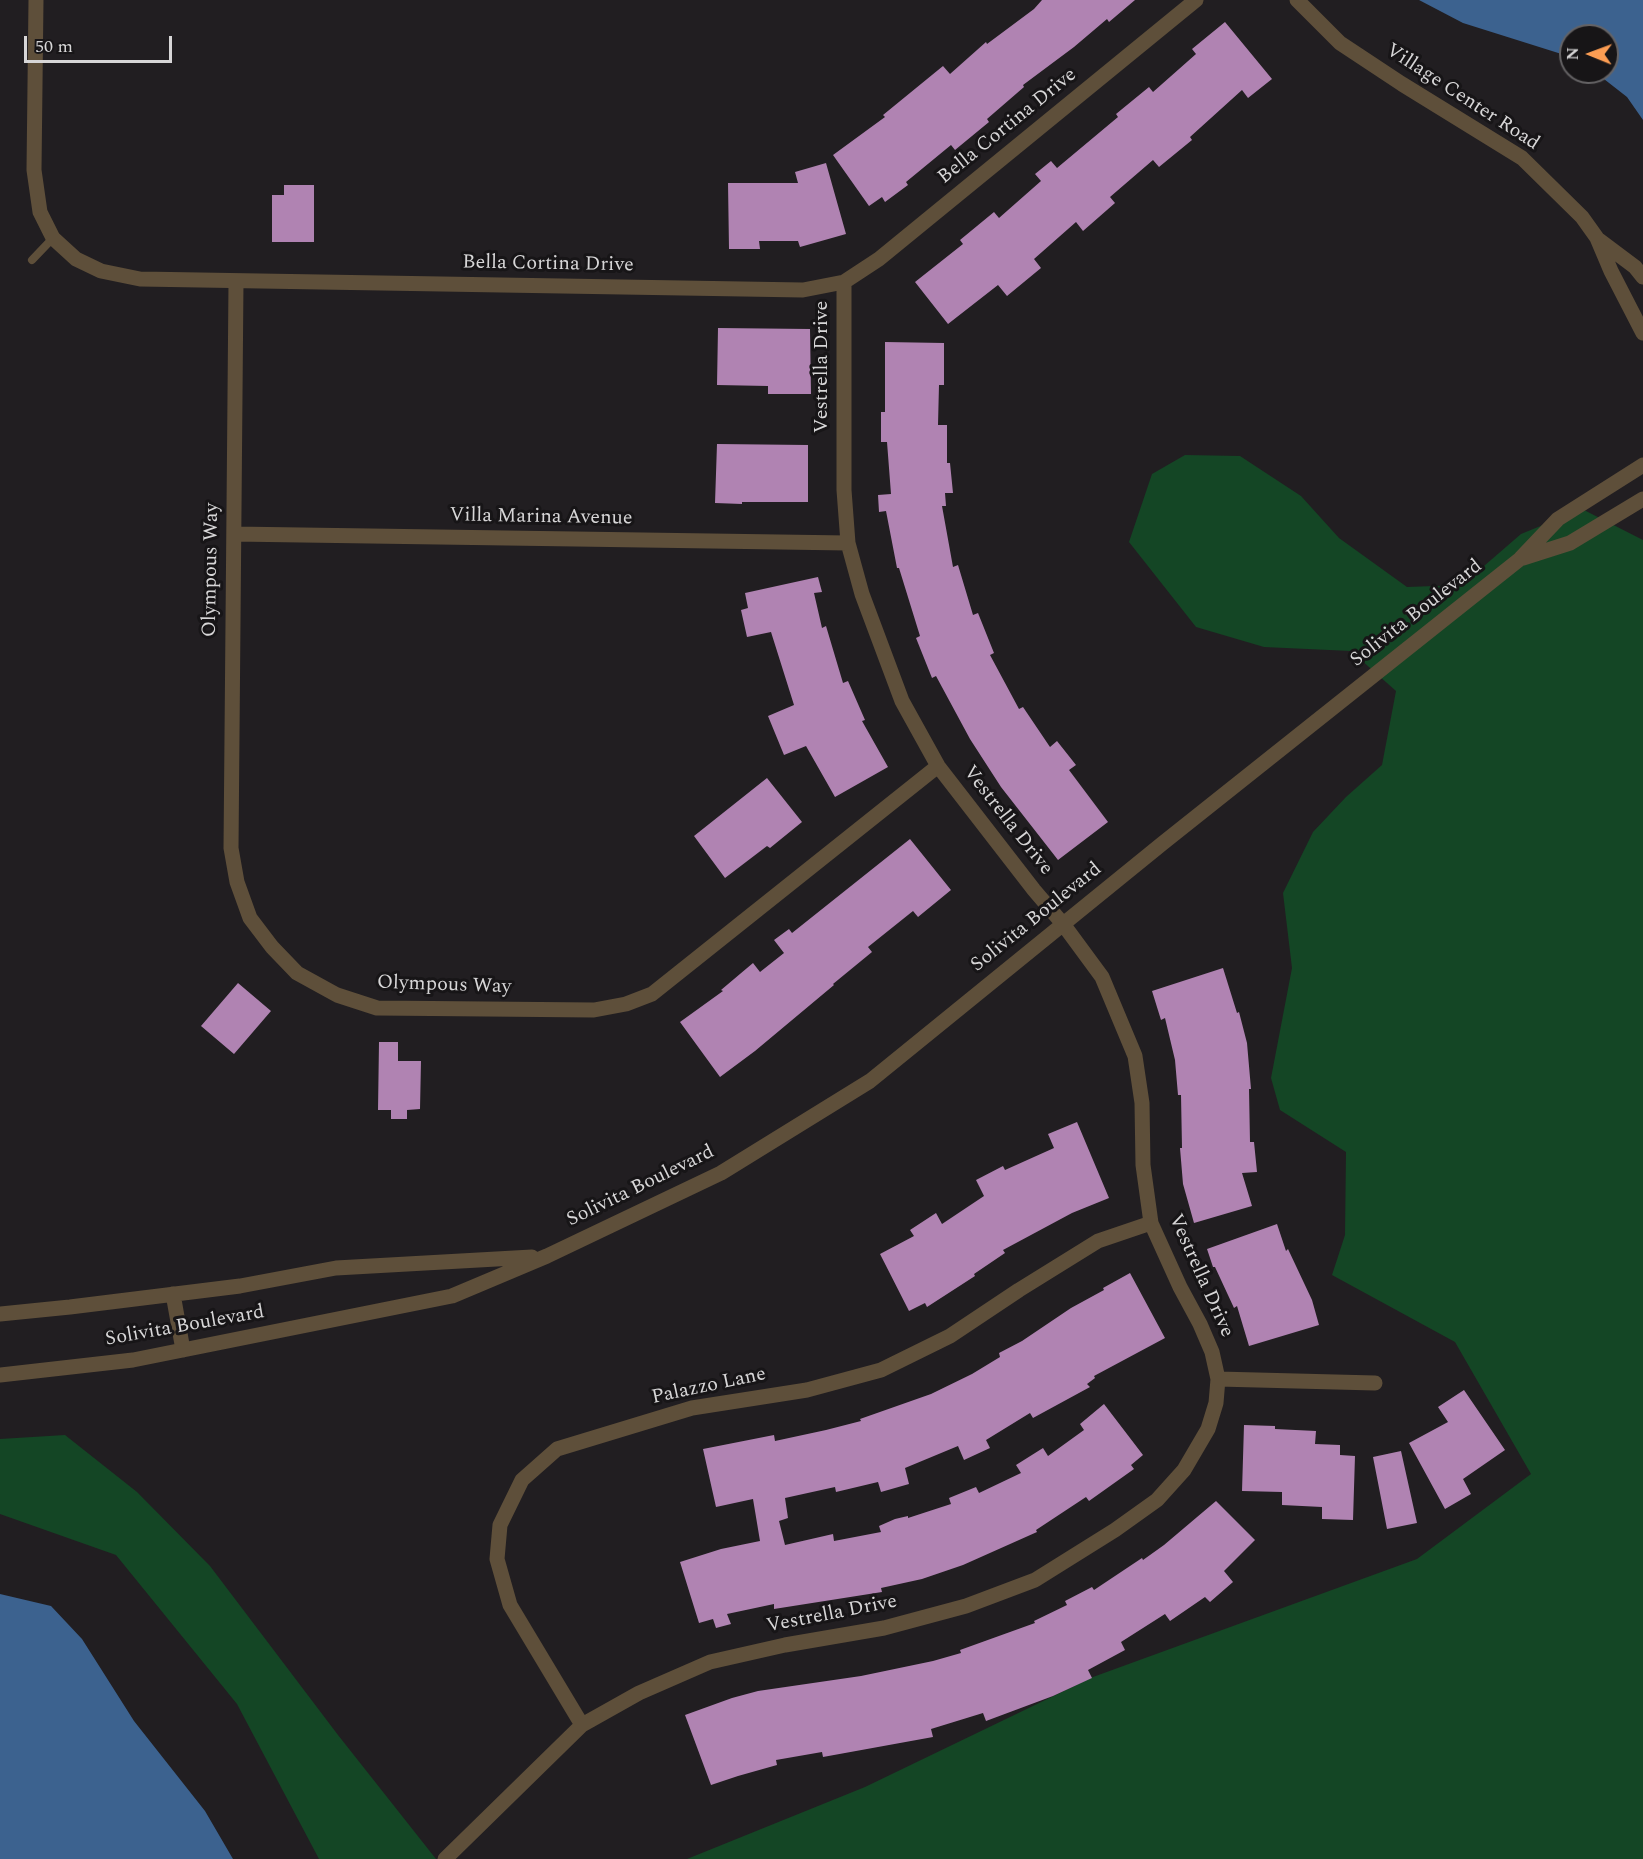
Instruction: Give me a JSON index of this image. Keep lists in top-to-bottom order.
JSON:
{
  "streets": {
    "street": [
      "Village Center Road",
      "Bella Cortina Drive",
      "Vestrella Drive",
      "Villa Marina Avenue",
      "Olympous Way",
      "Solivita Boulevard",
      "Palazzo Lane"
    ]
  },
  "crossings": [
    ["Bella Cortina Drive", "Vestrella Drive"],
    ["Bella Cortina Drive", "Olympous Way"],
    ["Vestrella Drive", "Villa Marina Avenue"],
    ["Vestrella Drive", "Olympous Way"],
    ["Vestrella Drive", "Solivita Boulevard"],
    ["Vestrella Drive", "Palazzo Lane"],
    ["Villa Marina Avenue", "Olympous Way"]
  ],
  "scale_bar": "50 m",
  "north": "left"
}
